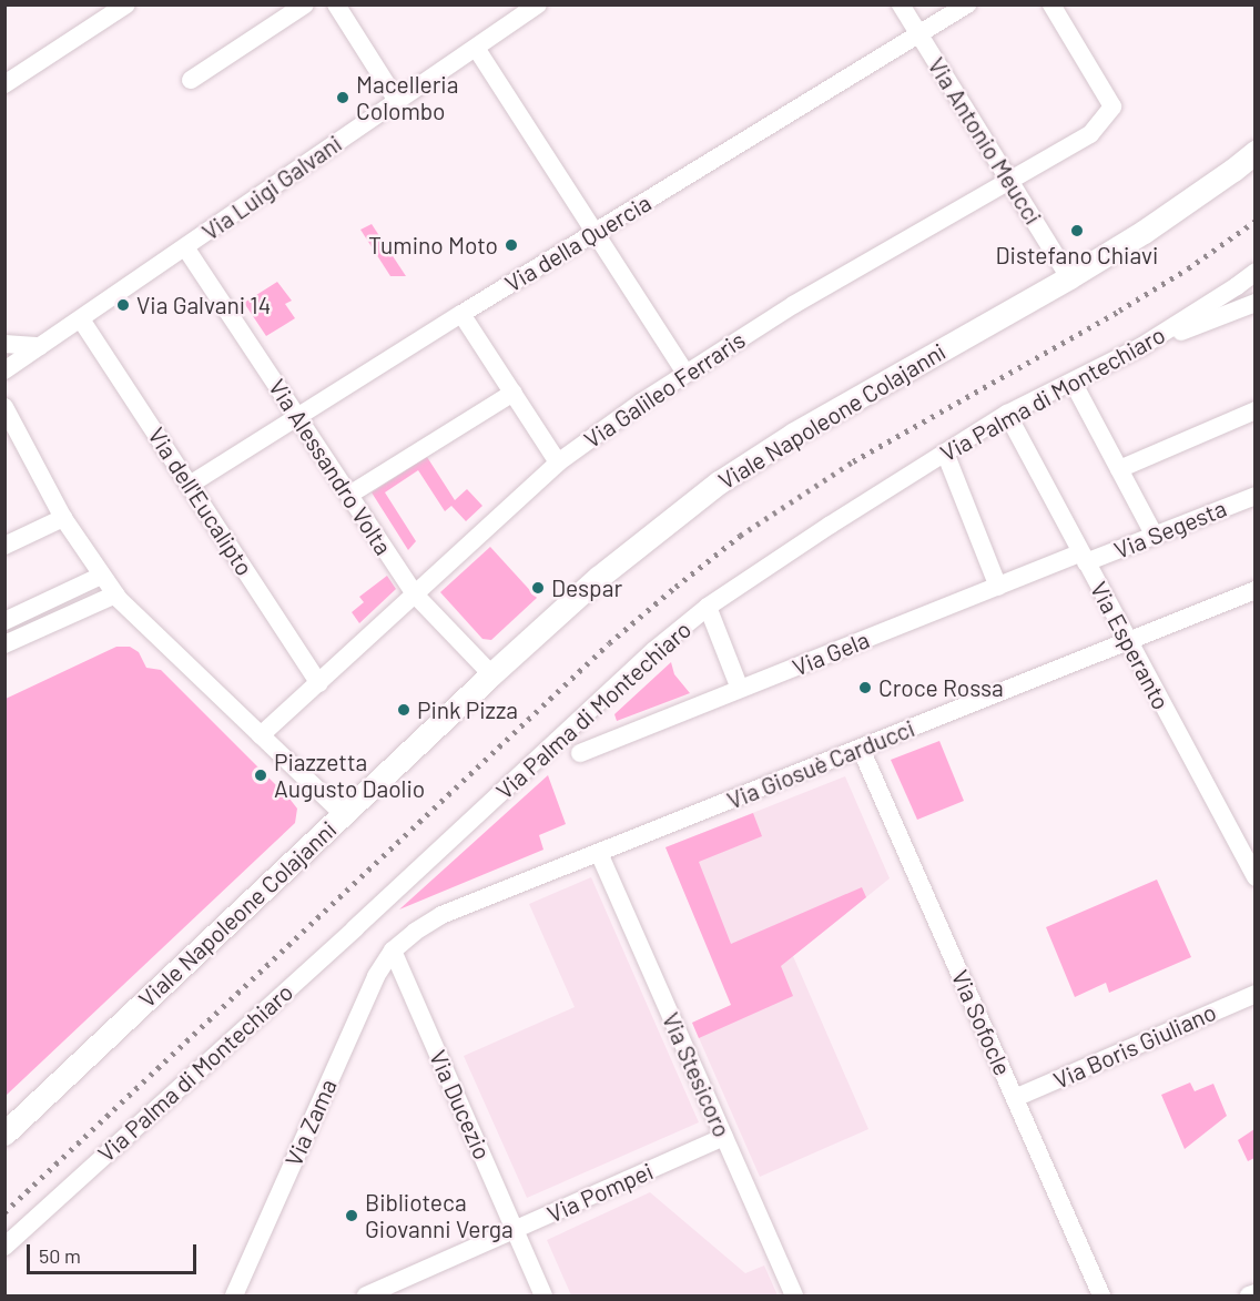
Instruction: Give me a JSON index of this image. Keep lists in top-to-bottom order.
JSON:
{
  "streets": {
    "street": [
      "Via Antonio Meucci",
      "Via Luigi Galvani",
      "Via della Quercia",
      "Via Galileo Ferraris",
      "Via Palma di Montechiaro",
      "Viale Napoleone Colajanni",
      "Via Alessandro Volta",
      "Via dell'Eucalipto",
      "Via Segesta",
      "Via Esperanto",
      "Via Gela",
      "Via Giosuè Carducci",
      "Via Sofocle",
      "Via Boris Giuliano",
      "Via Stesicoro",
      "Via Ducezio",
      "Via Zama",
      "Via Pompei"
    ]
  },
  "crossings": [
    ["Via Antonio Meucci", "Via della Quercia"],
    ["Via Antonio Meucci", "Via Galileo Ferraris"],
    ["Via Antonio Meucci", "Viale Napoleone Colajanni"],
    ["Via Luigi Galvani", "Via Alessandro Volta"],
    ["Via Luigi Galvani", "Via dell'Eucalipto"],
    ["Via della Quercia", "Via Alessandro Volta"],
    ["Via della Quercia", "Via dell'Eucalipto"],
    ["Via Galileo Ferraris", "Via Alessandro Volta"],
    ["Via Galileo Ferraris", "Via dell'Eucalipto"],
    ["Via Palma di Montechiaro", "Via Esperanto"],
    ["Viale Napoleone Colajanni", "Via Alessandro Volta"],
    ["Via Segesta", "Via Esperanto"],
    ["Via Segesta", "Via Gela"],
    ["Via Esperanto", "Via Gela"],
    ["Via Esperanto", "Via Giosuè Carducci"],
    ["Via Giosuè Carducci", "Via Sofocle"],
    ["Via Giosuè Carducci", "Via Stesicoro"],
    ["Via Giosuè Carducci", "Via Ducezio"],
    ["Via Giosuè Carducci", "Via Zama"],
    ["Via Sofocle", "Via Boris Giuliano"],
    ["Via Stesicoro", "Via Pompei"],
    ["Via Ducezio", "Via Zama"],
    ["Via Ducezio", "Via Pompei"]
  ],
  "places": [
    "Macelleria Colombo",
    "Distefano Chiavi",
    "Tumino Moto",
    "Via Galvani 14",
    "Despar",
    "Croce Rossa",
    "Pink Pizza",
    "Piazzetta Augusto Daolio",
    "Biblioteca Giovanni Verga"
  ],
  "scale_bar": "50 m"
}
